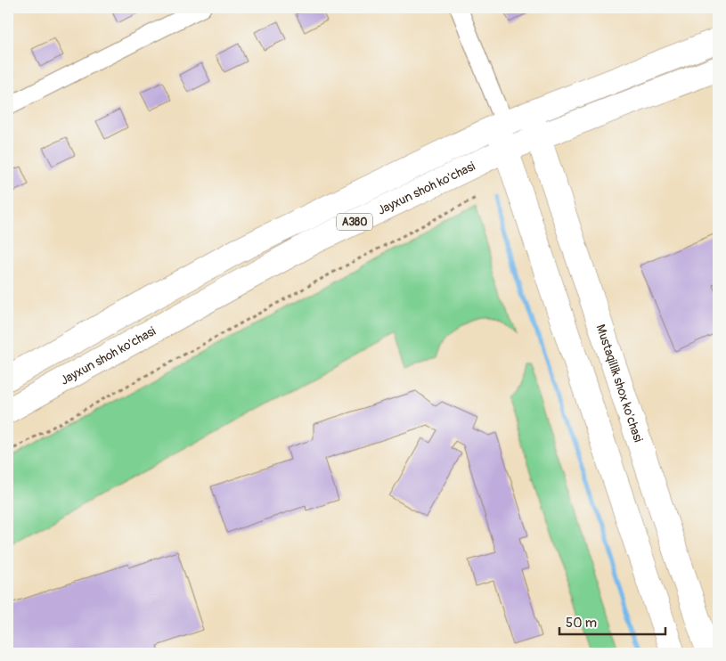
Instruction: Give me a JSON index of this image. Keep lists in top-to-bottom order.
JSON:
{
  "streets": {
    "main road": ["Jayxun shoh ko'chasi", "A380", "Mustaqillik shox ko'chasi"]
  },
  "crossings": [
    ["Jayxun shoh ko'chasi", "Mustaqillik shox ko'chasi"]
  ],
  "scale_bar": "50 m"
}
